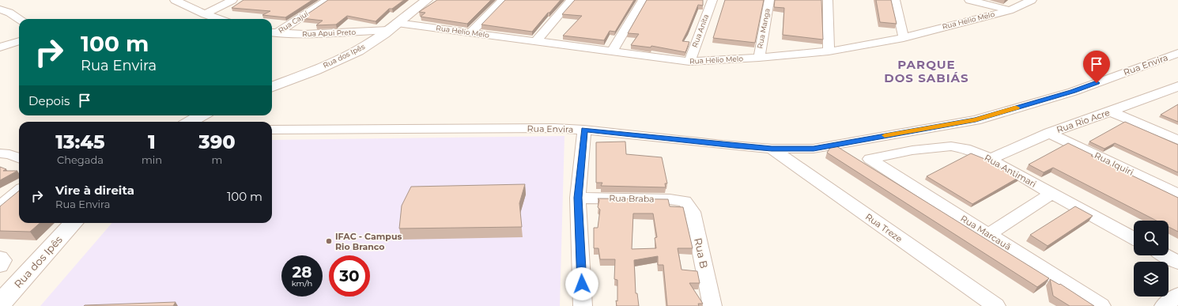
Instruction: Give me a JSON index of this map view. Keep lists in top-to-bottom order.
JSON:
{
  "streets": {
    "street": [
      "Rua Helio Melo",
      "Rua Cajuí",
      "Rua Manga",
      "Rua Anita",
      "Rua Apui Preto",
      "Rua dos Ipês",
      "Rua Envira",
      "Rua Rio Acre",
      "Rua Iquiri",
      "Rua Antimari",
      "Rua Braba",
      "Rua Treze",
      "Rua Marcauã",
      "Rua B"
    ]
  },
  "crossings": [
    ["Rua Helio Melo", "Rua Manga"],
    ["Rua Helio Melo", "Rua Anita"],
    ["Rua Helio Melo", "Rua Apui Preto"],
    ["Rua Helio Melo", "Rua dos Ipês"],
    ["Rua Cajuí", "Rua Apui Preto"],
    ["Rua Apui Preto", "Rua dos Ipês"],
    ["Rua Envira", "Rua Treze"],
    ["Rua Rio Acre", "Rua Iquiri"],
    ["Rua Rio Acre", "Rua Antimari"],
    ["Rua Antimari", "Rua Marcauã"],
    ["Rua Braba", "Rua B"]
  ],
  "districts": ["PARQUE DOS SABIÁS"],
  "places": ["IFAC - Campus Rio Branco"],
  "page": {
    "turn": ["100 m", "Rua Envira"],
    "then": "Depois",
    "eta": [
      "13:45",
      "Chegada",
      "1",
      "min",
      "390",
      "m"
    ],
    "list": [
      {
        "name": "Vire à direita",
        "note": "Rua Envira",
        "value": "100 m"
      }
    ],
    "speed": "28 km/h",
    "limit": "30"
  }
}
